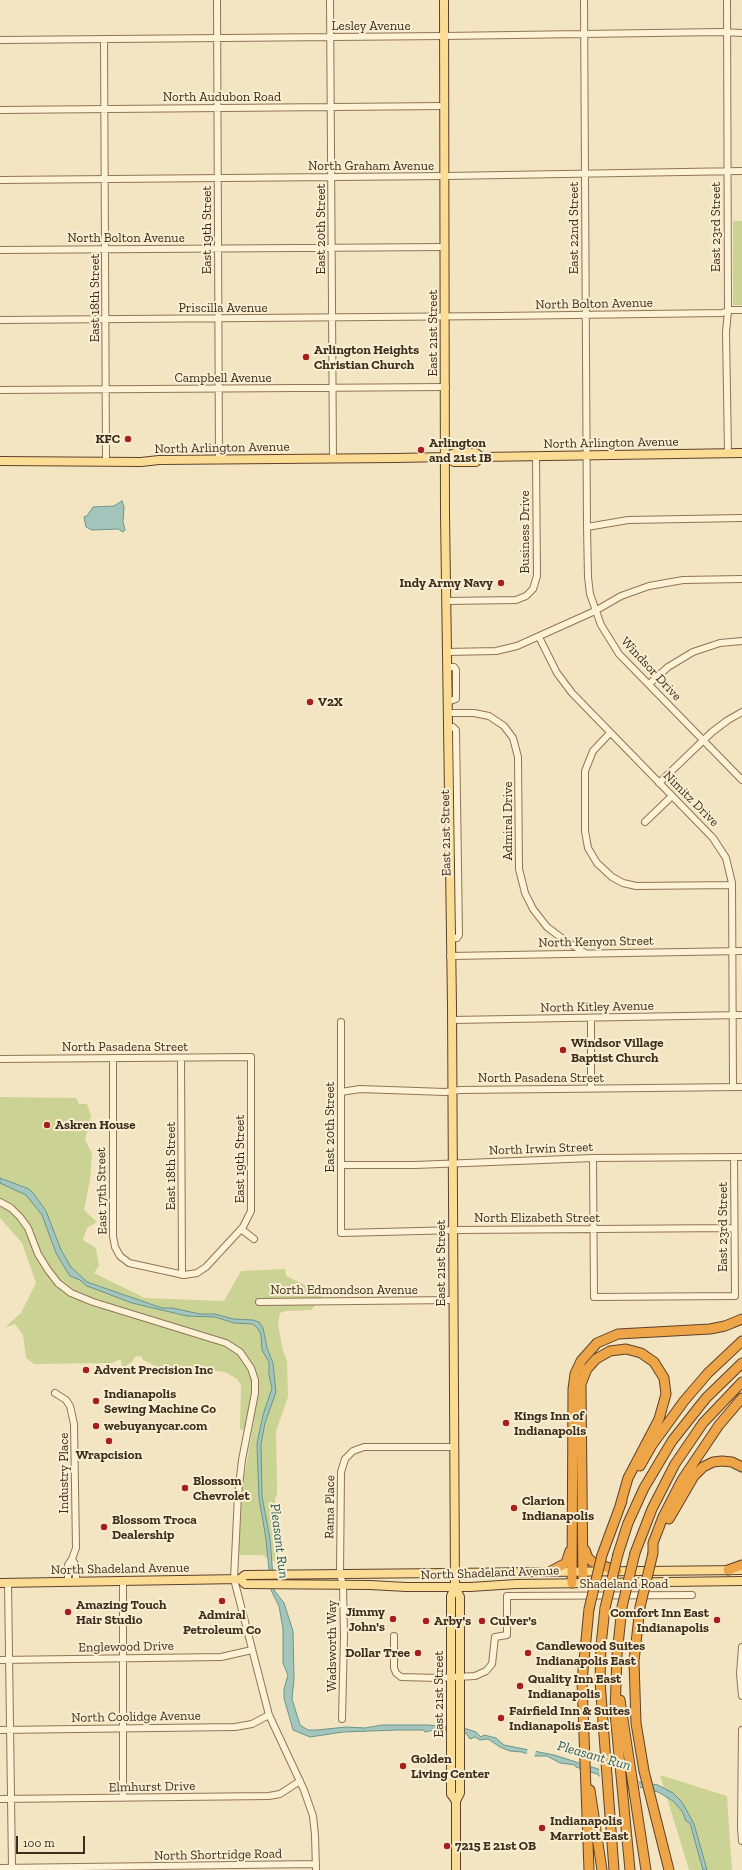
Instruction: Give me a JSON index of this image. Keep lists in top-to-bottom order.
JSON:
{
  "streets": {
    "main road": ["East 21st Street", "North Arlington Avenue", "North Shadeland Avenue"],
    "street": [
      "Lesley Avenue",
      "North Audubon Road",
      "North Graham Avenue",
      "East 23rd Street",
      "East 22nd Street",
      "East 20th Street",
      "East 19th Street",
      "North Bolton Avenue",
      "East 18th Street",
      "Priscilla Avenue",
      "Campbell Avenue",
      "Business Drive",
      "Windsor Drive",
      "Nimitz Drive",
      "Admiral Drive",
      "North Kenyon Street",
      "North Kitley Avenue",
      "North Pasadena Street",
      "North Irwin Street",
      "East 17th Street",
      "North Elizabeth Street",
      "North Edmondson Avenue",
      "Industry Place",
      "Rama Place",
      "Shadeland Road",
      "Wadsworth Way",
      "Englewood Drive",
      "North Coolidge Avenue",
      "Elmhurst Drive",
      "North Shortridge Road"
    ]
  },
  "crossings": [
    ["Lesley Avenue", "East 23rd Street"],
    ["Lesley Avenue", "East 22nd Street"],
    ["Lesley Avenue", "East 20th Street"],
    ["Lesley Avenue", "East 19th Street"],
    ["Lesley Avenue", "East 18th Street"],
    ["Lesley Avenue", "East 21st Street"],
    ["North Audubon Road", "East 20th Street"],
    ["North Audubon Road", "East 19th Street"],
    ["North Audubon Road", "East 18th Street"],
    ["North Audubon Road", "East 21st Street"],
    ["North Graham Avenue", "East 23rd Street"],
    ["North Graham Avenue", "East 22nd Street"],
    ["North Graham Avenue", "East 20th Street"],
    ["North Graham Avenue", "East 19th Street"],
    ["North Graham Avenue", "East 18th Street"],
    ["North Graham Avenue", "East 21st Street"],
    ["East 23rd Street", "North Bolton Avenue"],
    ["East 23rd Street", "North Arlington Avenue"],
    ["East 23rd Street", "North Irwin Street"],
    ["East 23rd Street", "North Elizabeth Street"],
    ["East 22nd Street", "North Bolton Avenue"],
    ["East 22nd Street", "North Arlington Avenue"],
    ["East 22nd Street", "Windsor Drive"],
    ["East 20th Street", "North Bolton Avenue"],
    ["East 20th Street", "Priscilla Avenue"],
    ["East 20th Street", "Campbell Avenue"],
    ["East 20th Street", "North Arlington Avenue"],
    ["East 20th Street", "North Pasadena Street"],
    ["East 20th Street", "North Irwin Street"],
    ["East 20th Street", "North Elizabeth Street"],
    ["East 19th Street", "North Bolton Avenue"],
    ["East 19th Street", "East 18th Street"],
    ["East 19th Street", "Priscilla Avenue"],
    ["East 19th Street", "Campbell Avenue"],
    ["East 19th Street", "North Arlington Avenue"],
    ["East 19th Street", "North Pasadena Street"],
    ["East 19th Street", "East 17th Street"],
    ["North Bolton Avenue", "East 18th Street"],
    ["North Bolton Avenue", "Priscilla Avenue"],
    ["North Bolton Avenue", "East 21st Street"],
    ["East 18th Street", "Priscilla Avenue"],
    ["East 18th Street", "Campbell Avenue"],
    ["East 18th Street", "North Arlington Avenue"],
    ["East 18th Street", "North Pasadena Street"],
    ["East 18th Street", "East 17th Street"],
    ["Priscilla Avenue", "East 21st Street"],
    ["East 21st Street", "Campbell Avenue"],
    ["East 21st Street", "North Arlington Avenue"],
    ["East 21st Street", "Business Drive"],
    ["East 21st Street", "Admiral Drive"],
    ["East 21st Street", "North Kenyon Street"],
    ["East 21st Street", "North Kitley Avenue"],
    ["East 21st Street", "North Pasadena Street"],
    ["East 21st Street", "North Irwin Street"],
    ["East 21st Street", "North Elizabeth Street"],
    ["East 21st Street", "North Edmondson Avenue"],
    ["East 21st Street", "Rama Place"],
    ["East 21st Street", "North Shadeland Avenue"],
    ["East 21st Street", "Shadeland Road"],
    ["North Arlington Avenue", "Business Drive"],
    ["North Arlington Avenue", "Windsor Drive"],
    ["Nimitz Drive", "North Kenyon Street"],
    ["Nimitz Drive", "North Kitley Avenue"],
    ["Admiral Drive", "North Kenyon Street"],
    ["North Pasadena Street", "East 17th Street"],
    ["Industry Place", "North Shadeland Avenue"],
    ["Rama Place", "North Shadeland Avenue"],
    ["Rama Place", "Wadsworth Way"],
    ["North Shadeland Avenue", "Wadsworth Way"]
  ],
  "water": ["Pleasant Run"],
  "places": [
    "Arlington Heights Christian Church",
    "KFC",
    "Arlington and 21st IB",
    "Indy Army Navy",
    "V2X",
    "Windsor Village Baptist Church",
    "Askren House",
    "Advent Precision Inc",
    "Indianapolis Sewing Machine Co",
    "Kings Inn of Indianapolis",
    "webuyanycar.com",
    "Wrapcision",
    "Blossom Chevrolet",
    "Clarion Indianapolis",
    "Blossom Troca Dealership",
    "Admiral Petroleum Co",
    "Amazing Touch Hair Studio",
    "Jimmy John's",
    "Comfort Inn East Indianapolis",
    "Arby's",
    "Culver's",
    "Dollar Tree",
    "Candlewood Suites Indianapolis East",
    "Quality Inn East Indianapolis",
    "Fairfield Inn & Suites Indianapolis East",
    "Golden Living Center",
    "Indianapolis Marriott East",
    "7215 E 21st OB"
  ],
  "scale_bar": "100 m"
}
